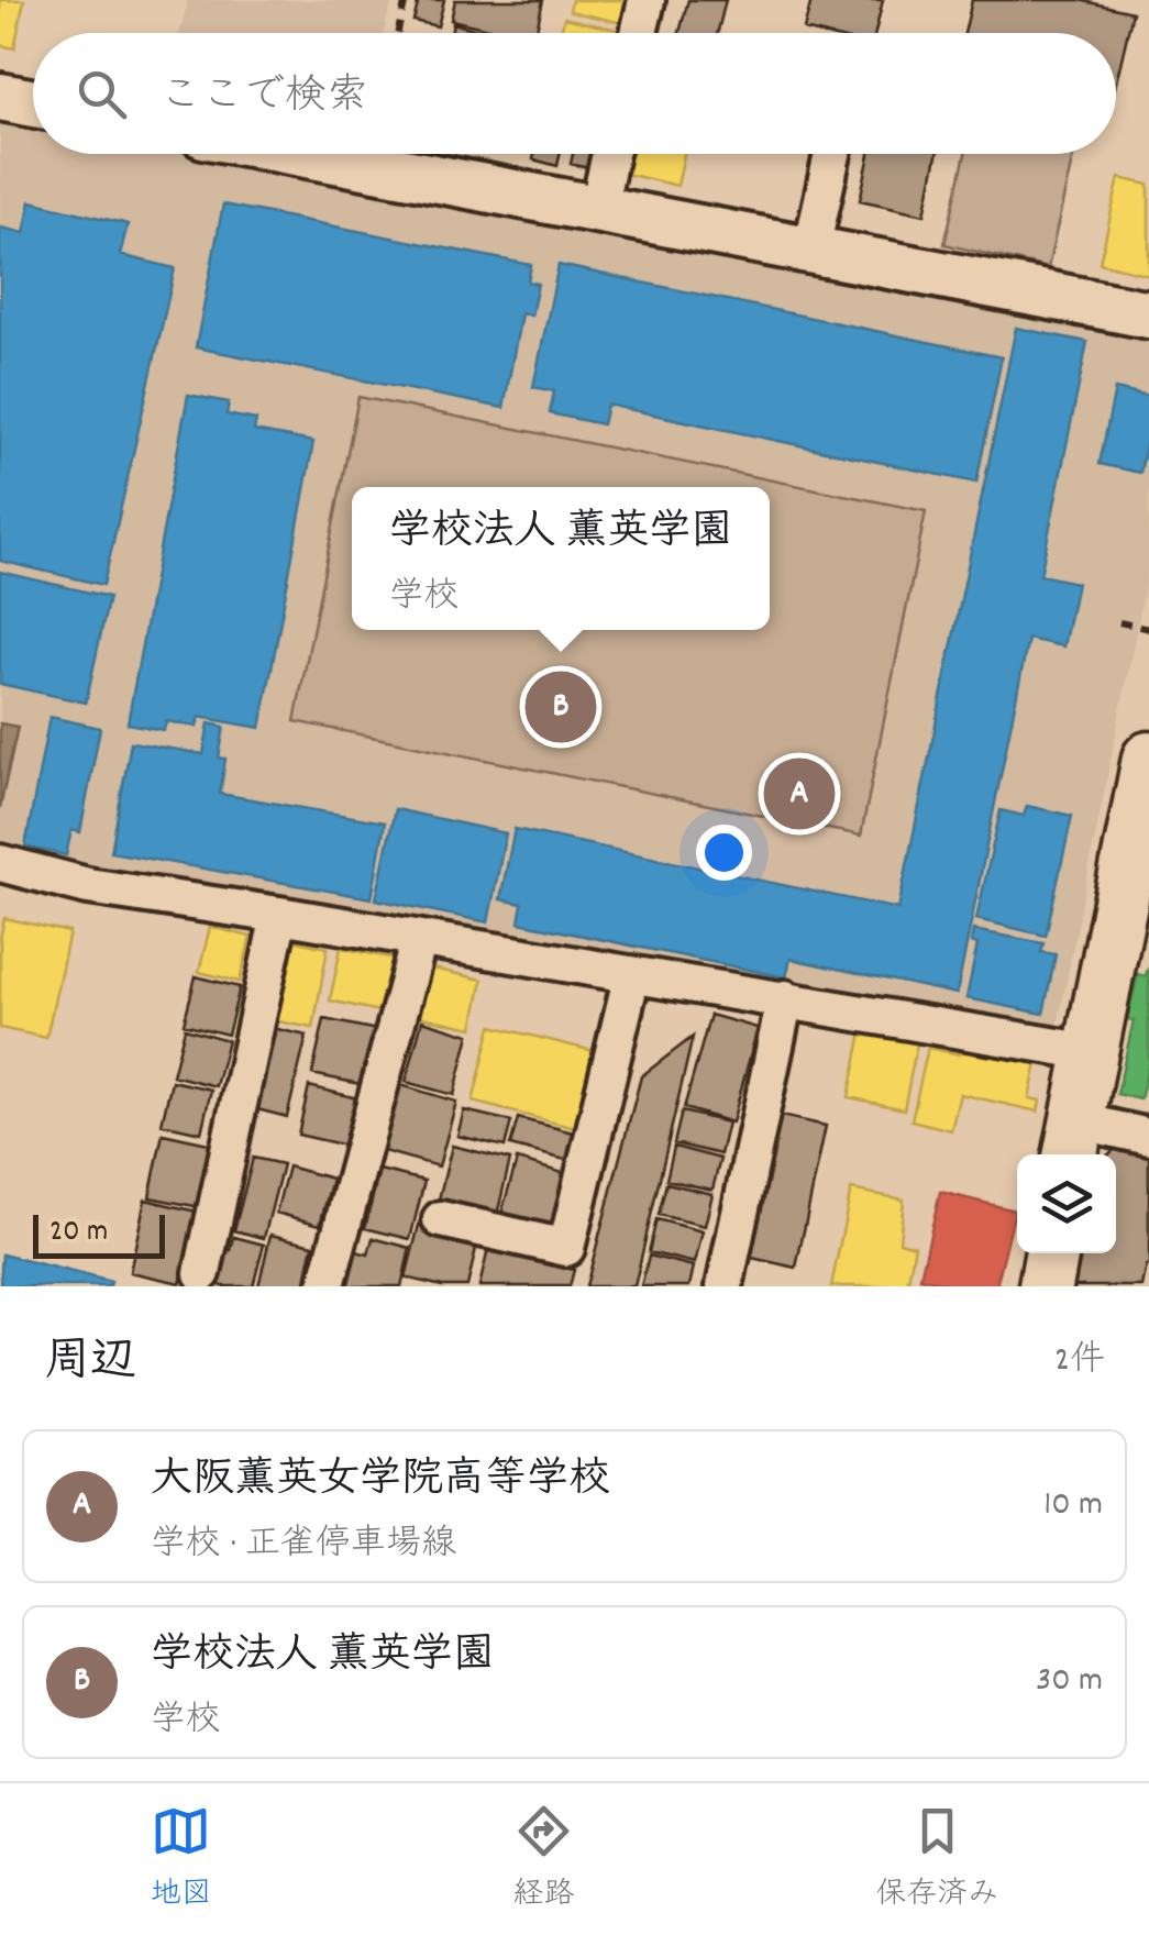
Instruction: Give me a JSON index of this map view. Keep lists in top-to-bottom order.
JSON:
{
  "scale_bar": "20 m",
  "page": {
    "search": "ここで検索",
    "popup": ["学校法人 薫英学園", "学校"],
    "pins": ["B", "A"],
    "scale": "20 m",
    "heading": ["周辺", "2件"],
    "list": [
      {
        "mark": "A",
        "name": "大阪薫英女学院高等学校",
        "note": "学校 · 正雀停車場線",
        "value": "10 m"
      },
      {
        "mark": "B",
        "name": "学校法人 薫英学園",
        "note": "学校",
        "value": "30 m"
      }
    ],
    "nav": ["地図", "経路", "保存済み"]
  }
}
